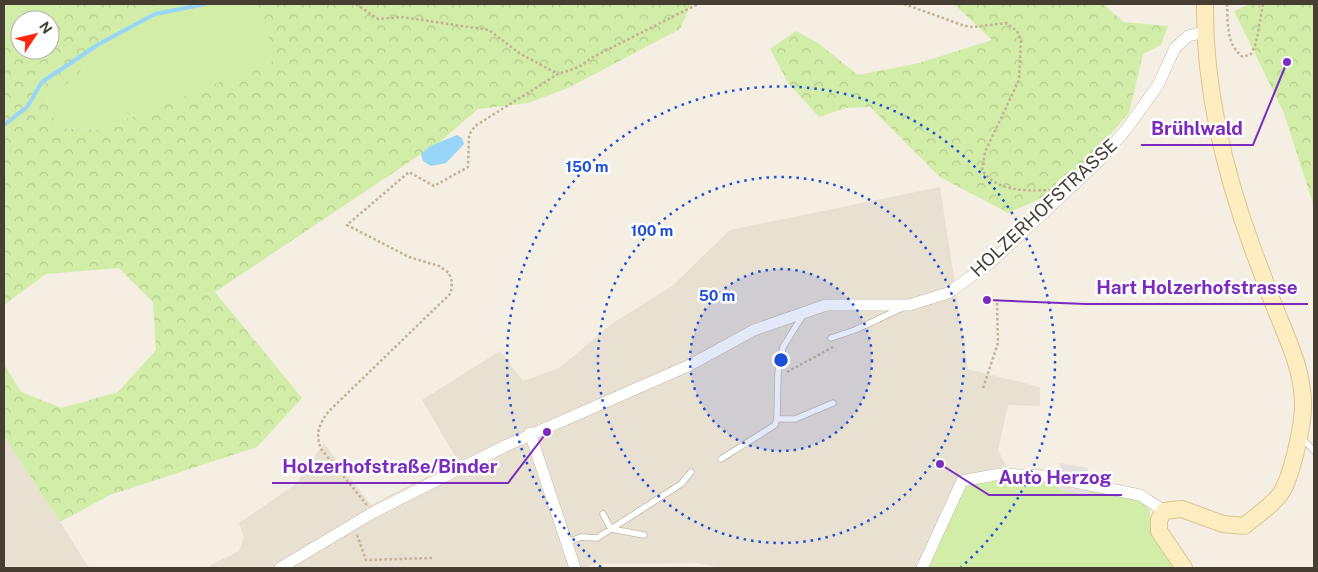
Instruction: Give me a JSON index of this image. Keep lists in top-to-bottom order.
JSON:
{
  "streets": {
    "street": ["HOLZERHOFSTRASSE"]
  },
  "places": [
    "Brühlwald",
    "Hart Holzerhofstrasse",
    "Holzerhofstraße/Binder",
    "Auto Herzog"
  ],
  "north": "top right",
  "rings": ["150 m", "100 m", "50 m"]
}
